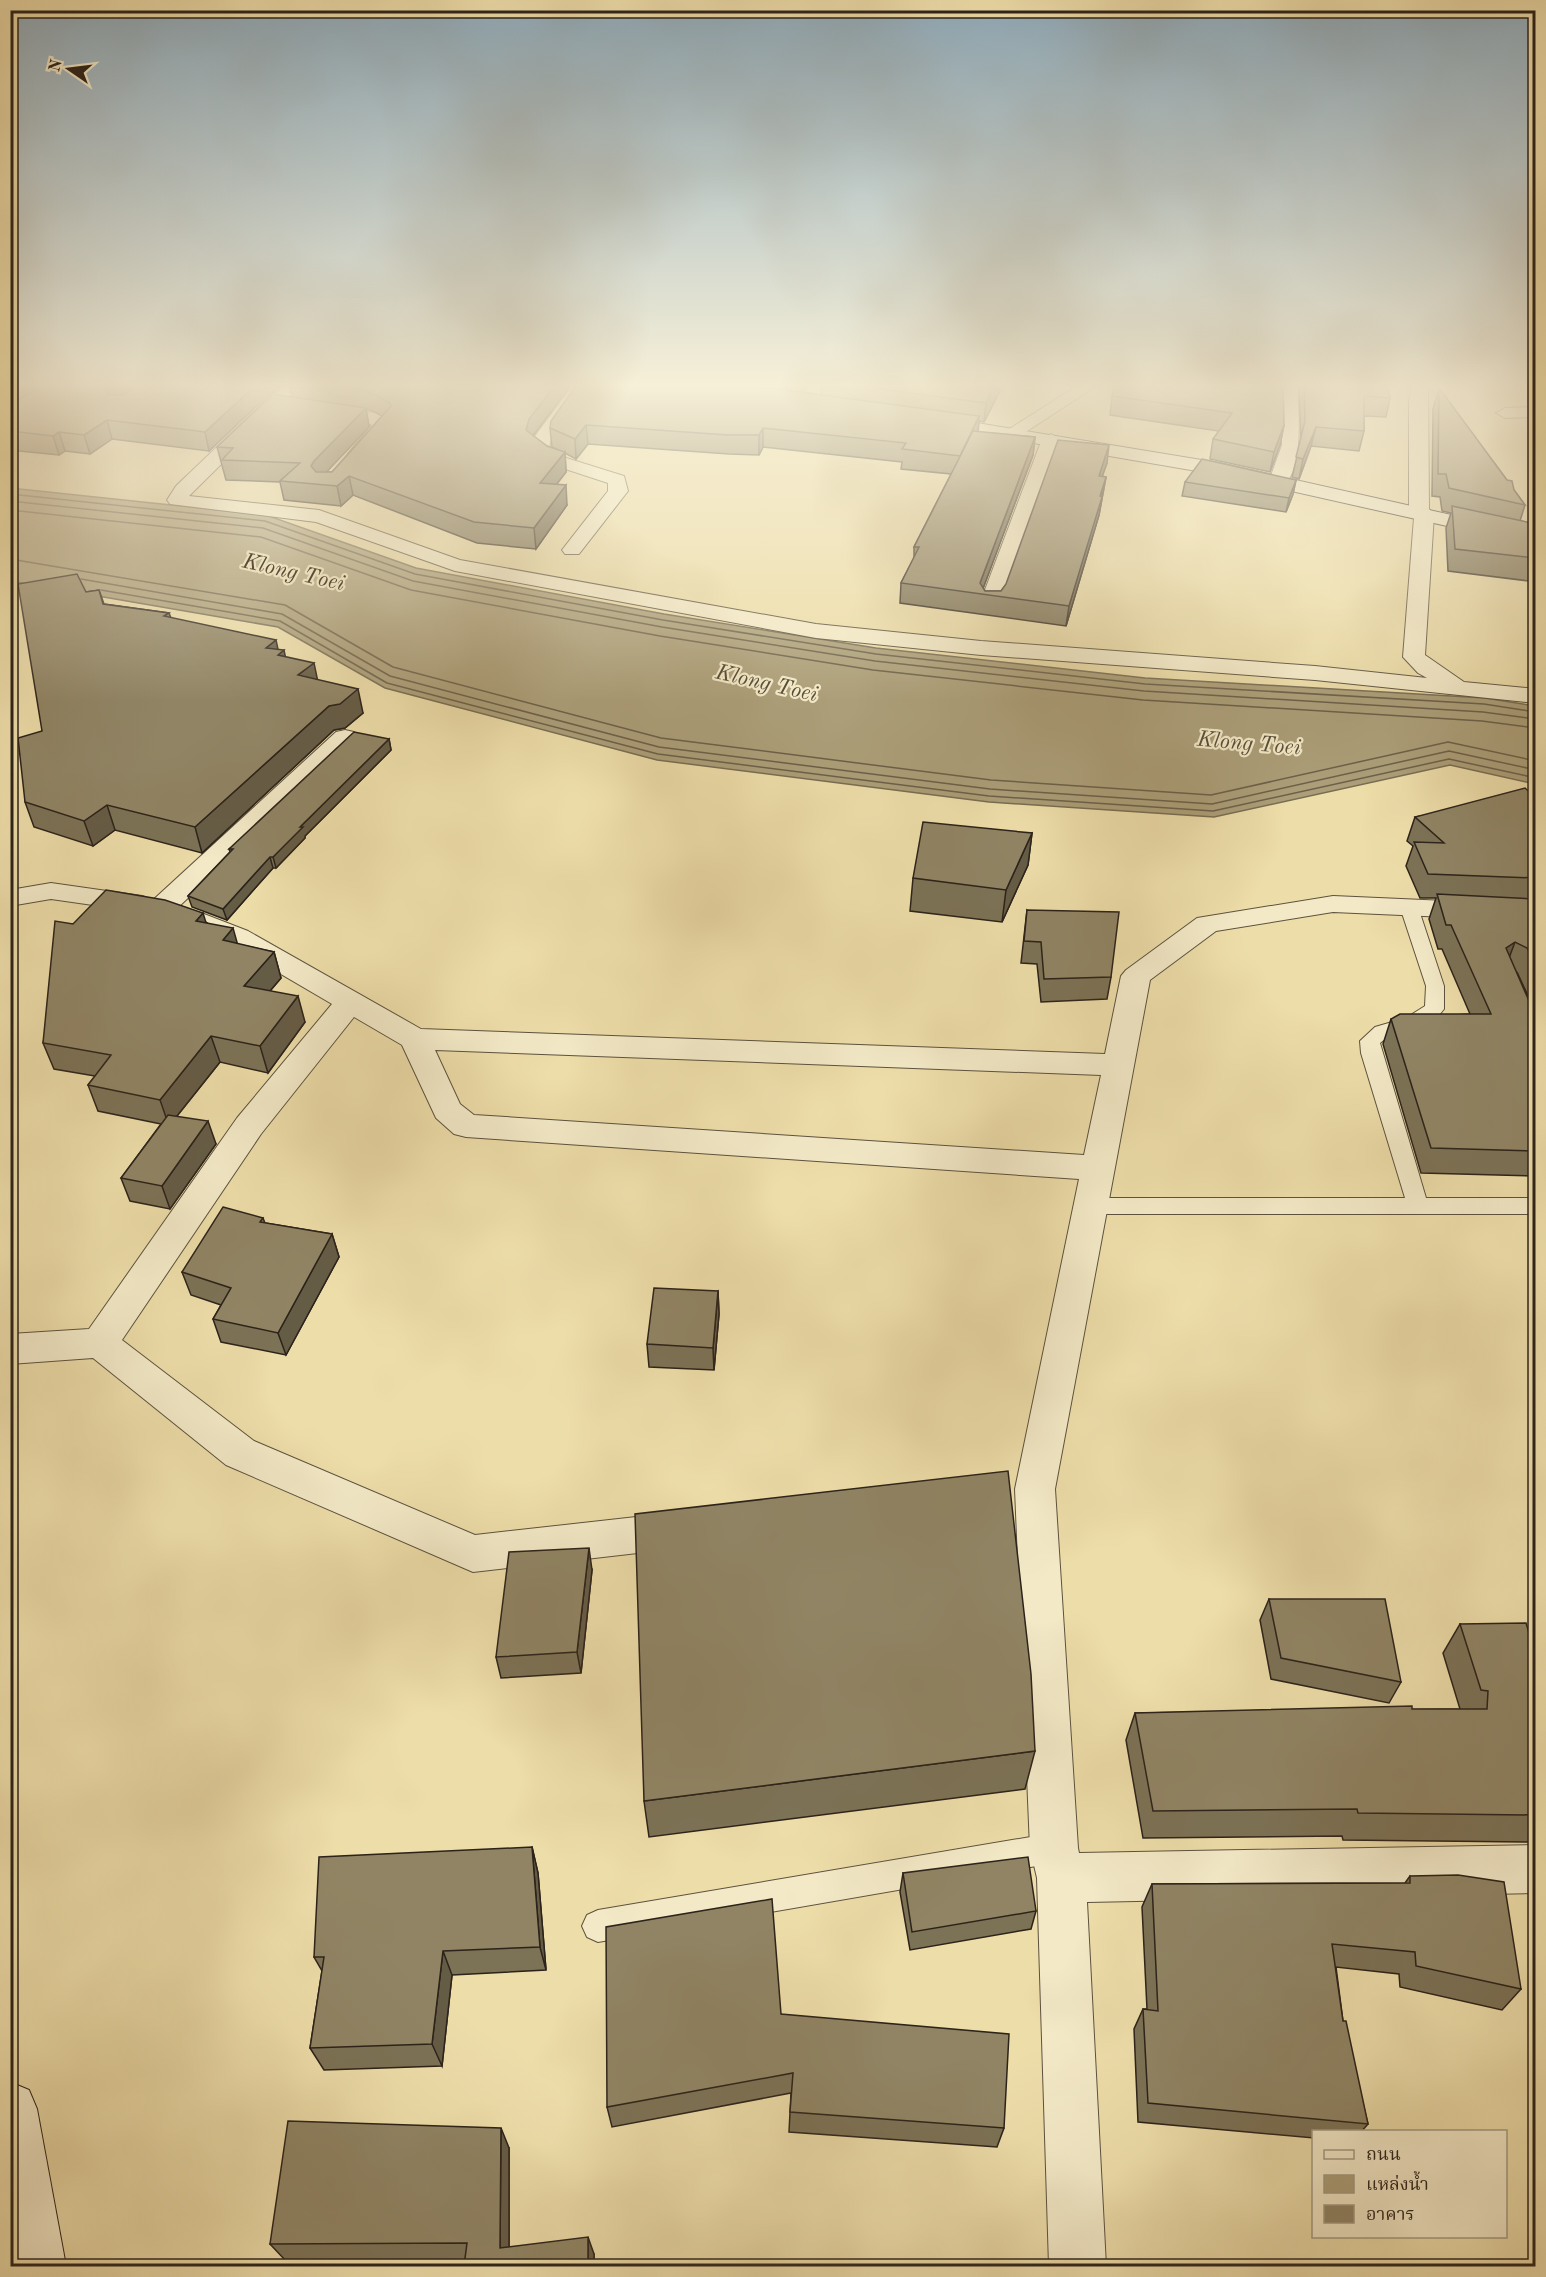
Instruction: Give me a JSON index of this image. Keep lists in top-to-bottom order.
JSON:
{
  "water": ["Klong Toei"],
  "legend": ["ถนน", "แหล่งน้ำ", "อาคาร"],
  "north": "left"
}
